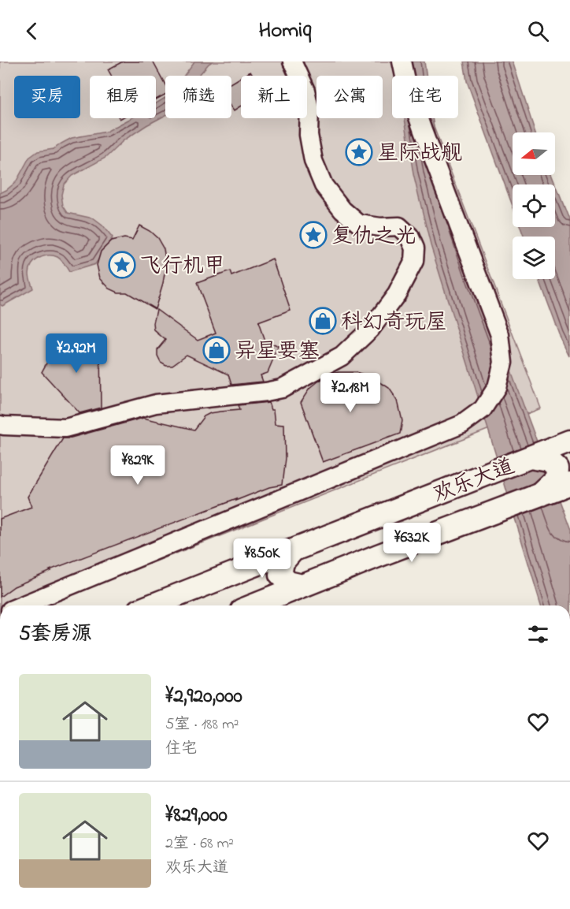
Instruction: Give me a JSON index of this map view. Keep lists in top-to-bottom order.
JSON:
{
  "streets": {
    "main road": ["欢乐大道"]
  },
  "places": {
    "place": ["星际战舰", "复仇之光", "飞行机甲"],
    "shop": ["科幻奇玩屋", "异星要塞"]
  },
  "north": "left",
  "page": {
    "header": "Homiq",
    "chip": [
      "买房",
      "租房",
      "筛选",
      "新上",
      "公寓",
      "住宅"
    ],
    "price": [
      "¥2.92M",
      "¥2.18M",
      "¥829K",
      "¥632K",
      "¥850K"
    ],
    "heading": "5套房源",
    "list": [
      {
        "name": "¥2,920,000",
        "note": "5室 · 188 m² · 住宅"
      },
      {
        "name": "¥829,000",
        "note": "2室 · 68 m² · 欢乐大道"
      }
    ]
  }
}
